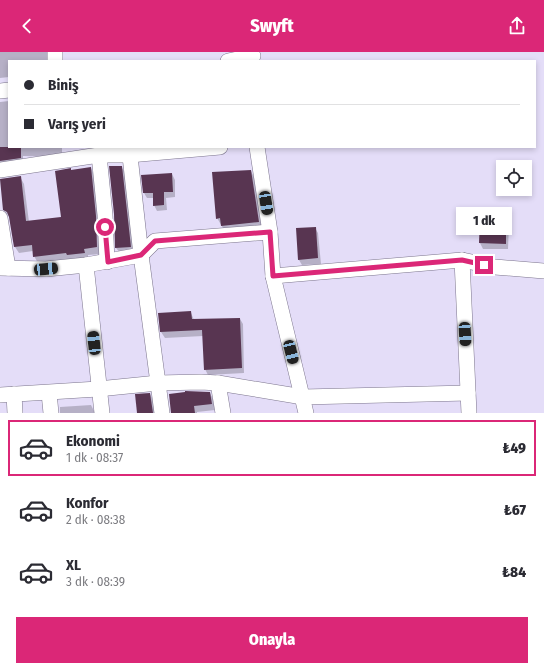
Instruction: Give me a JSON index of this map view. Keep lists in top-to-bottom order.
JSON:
{
  "page": {
    "header": "Swyft",
    "banner": ["Biniş", "Varış yeri"],
    "bubble": "1 dk",
    "list": [
      {
        "name": "Ekonomi",
        "note": "1 dk · 08:37",
        "value": "₺49"
      },
      {
        "name": "Konfor",
        "note": "2 dk · 08:38",
        "value": "₺67"
      },
      {
        "name": "XL",
        "note": "3 dk · 08:39",
        "value": "₺84"
      }
    ],
    "buttons": "Onayla"
  }
}
